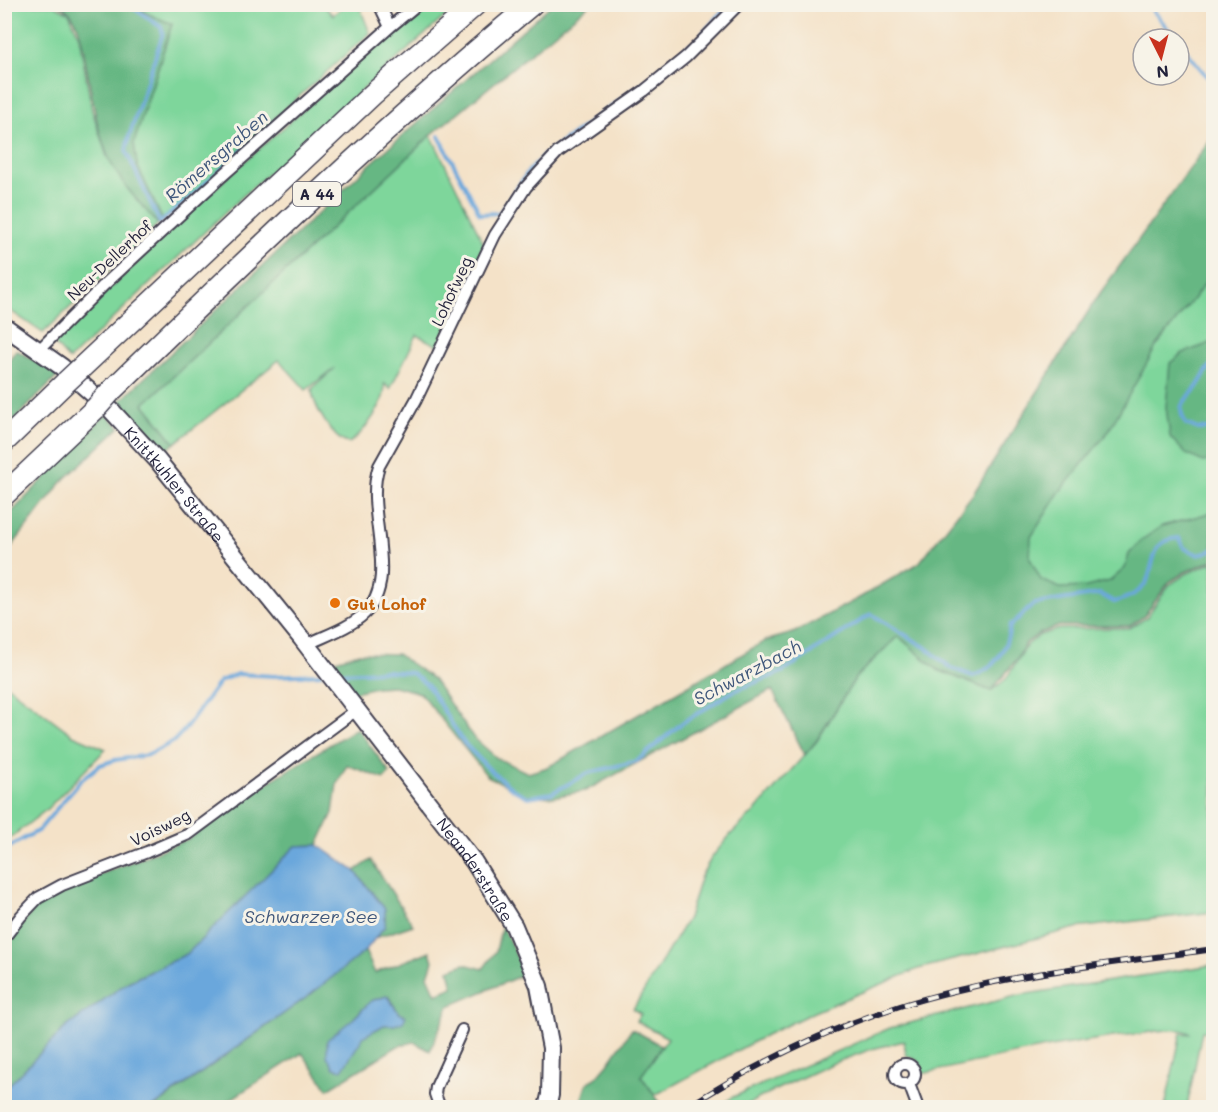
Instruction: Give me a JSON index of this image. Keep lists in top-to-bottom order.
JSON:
{
  "streets": {
    "highway": ["A 44"],
    "street": [
      "Neu-Dellerhof",
      "Lohofweg",
      "Knittkuhler Straße",
      "Voisweg",
      "Neanderstraße"
    ]
  },
  "crossings": [
    ["Neu-Dellerhof", "Knittkuhler Straße"],
    ["Lohofweg", "Knittkuhler Straße"],
    ["Knittkuhler Straße", "Neanderstraße"],
    ["Voisweg", "Neanderstraße"]
  ],
  "water": ["Römersgraben", "Schwarzbach", "Schwarzer See"],
  "places": ["Gut Lohof"],
  "north": "bottom"
}
